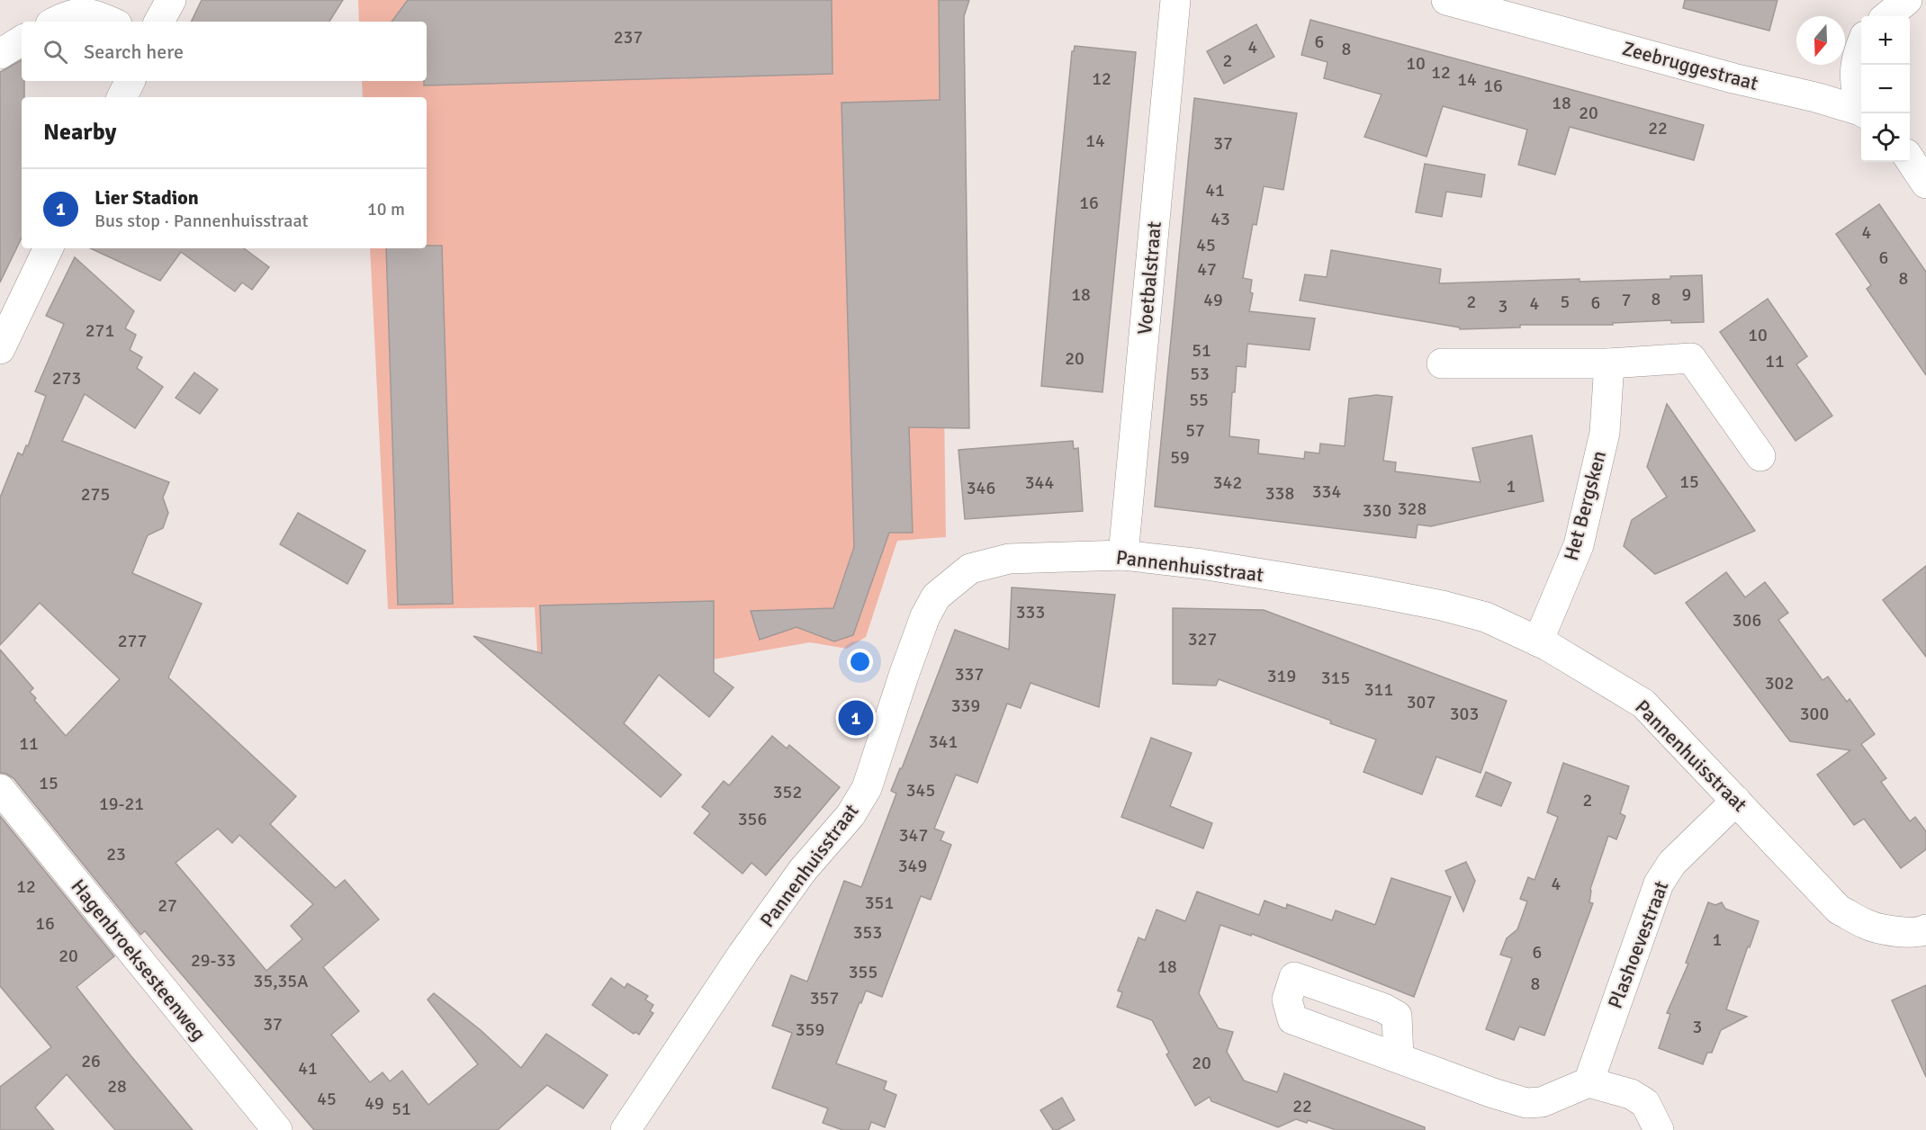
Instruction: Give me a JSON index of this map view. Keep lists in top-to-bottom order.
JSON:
{
  "streets": {
    "street": [
      "Zeebruggestraat",
      "Voetbalstraat",
      "Het Bergsken",
      "Pannenhuisstraat",
      "Plashoevestraat",
      "Hagenbroeksesteenweg"
    ]
  },
  "crossings": [
    ["Voetbalstraat", "Pannenhuisstraat"],
    ["Het Bergsken", "Pannenhuisstraat"],
    ["Pannenhuisstraat", "Plashoevestraat"]
  ],
  "house_numbers": [
    "237",
    "6",
    "4",
    "8",
    "2",
    "10",
    "12",
    "12",
    "14",
    "16",
    "18",
    "20",
    "22",
    "14",
    "37",
    "41",
    "16",
    "43",
    "4",
    "45",
    "6",
    "47",
    "8",
    "18",
    "9",
    "8",
    "49",
    "7",
    "2",
    "5",
    "6",
    "4",
    "3",
    "271",
    "10",
    "51",
    "20",
    "11",
    "53",
    "273",
    "55",
    "57",
    "59",
    "15",
    "344",
    "342",
    "1",
    "346",
    "334",
    "338",
    "275",
    "328",
    "330",
    "333",
    "306",
    "327",
    "277",
    "337",
    "319",
    "315",
    "302",
    "311",
    "307",
    "339",
    "303",
    "300",
    "341",
    "11",
    "15",
    "345",
    "352",
    "2",
    "19-21",
    "356",
    "347",
    "23",
    "349",
    "4",
    "12",
    "351",
    "27",
    "16",
    "353",
    "1",
    "6",
    "20",
    "29-33",
    "18",
    "355",
    "35,35A",
    "8",
    "357",
    "37",
    "3",
    "359",
    "26",
    "20",
    "41",
    "28",
    "45",
    "49",
    "22",
    "51"
  ],
  "north": "bottom",
  "page": {
    "map_buttons": ["+", "−"],
    "search": "Search here",
    "heading": "Nearby",
    "list": [
      {
        "mark": "1",
        "name": "Lier Stadion",
        "note": "Bus stop · Pannenhuisstraat",
        "value": "10 m"
      }
    ],
    "pins": "1"
  }
}
